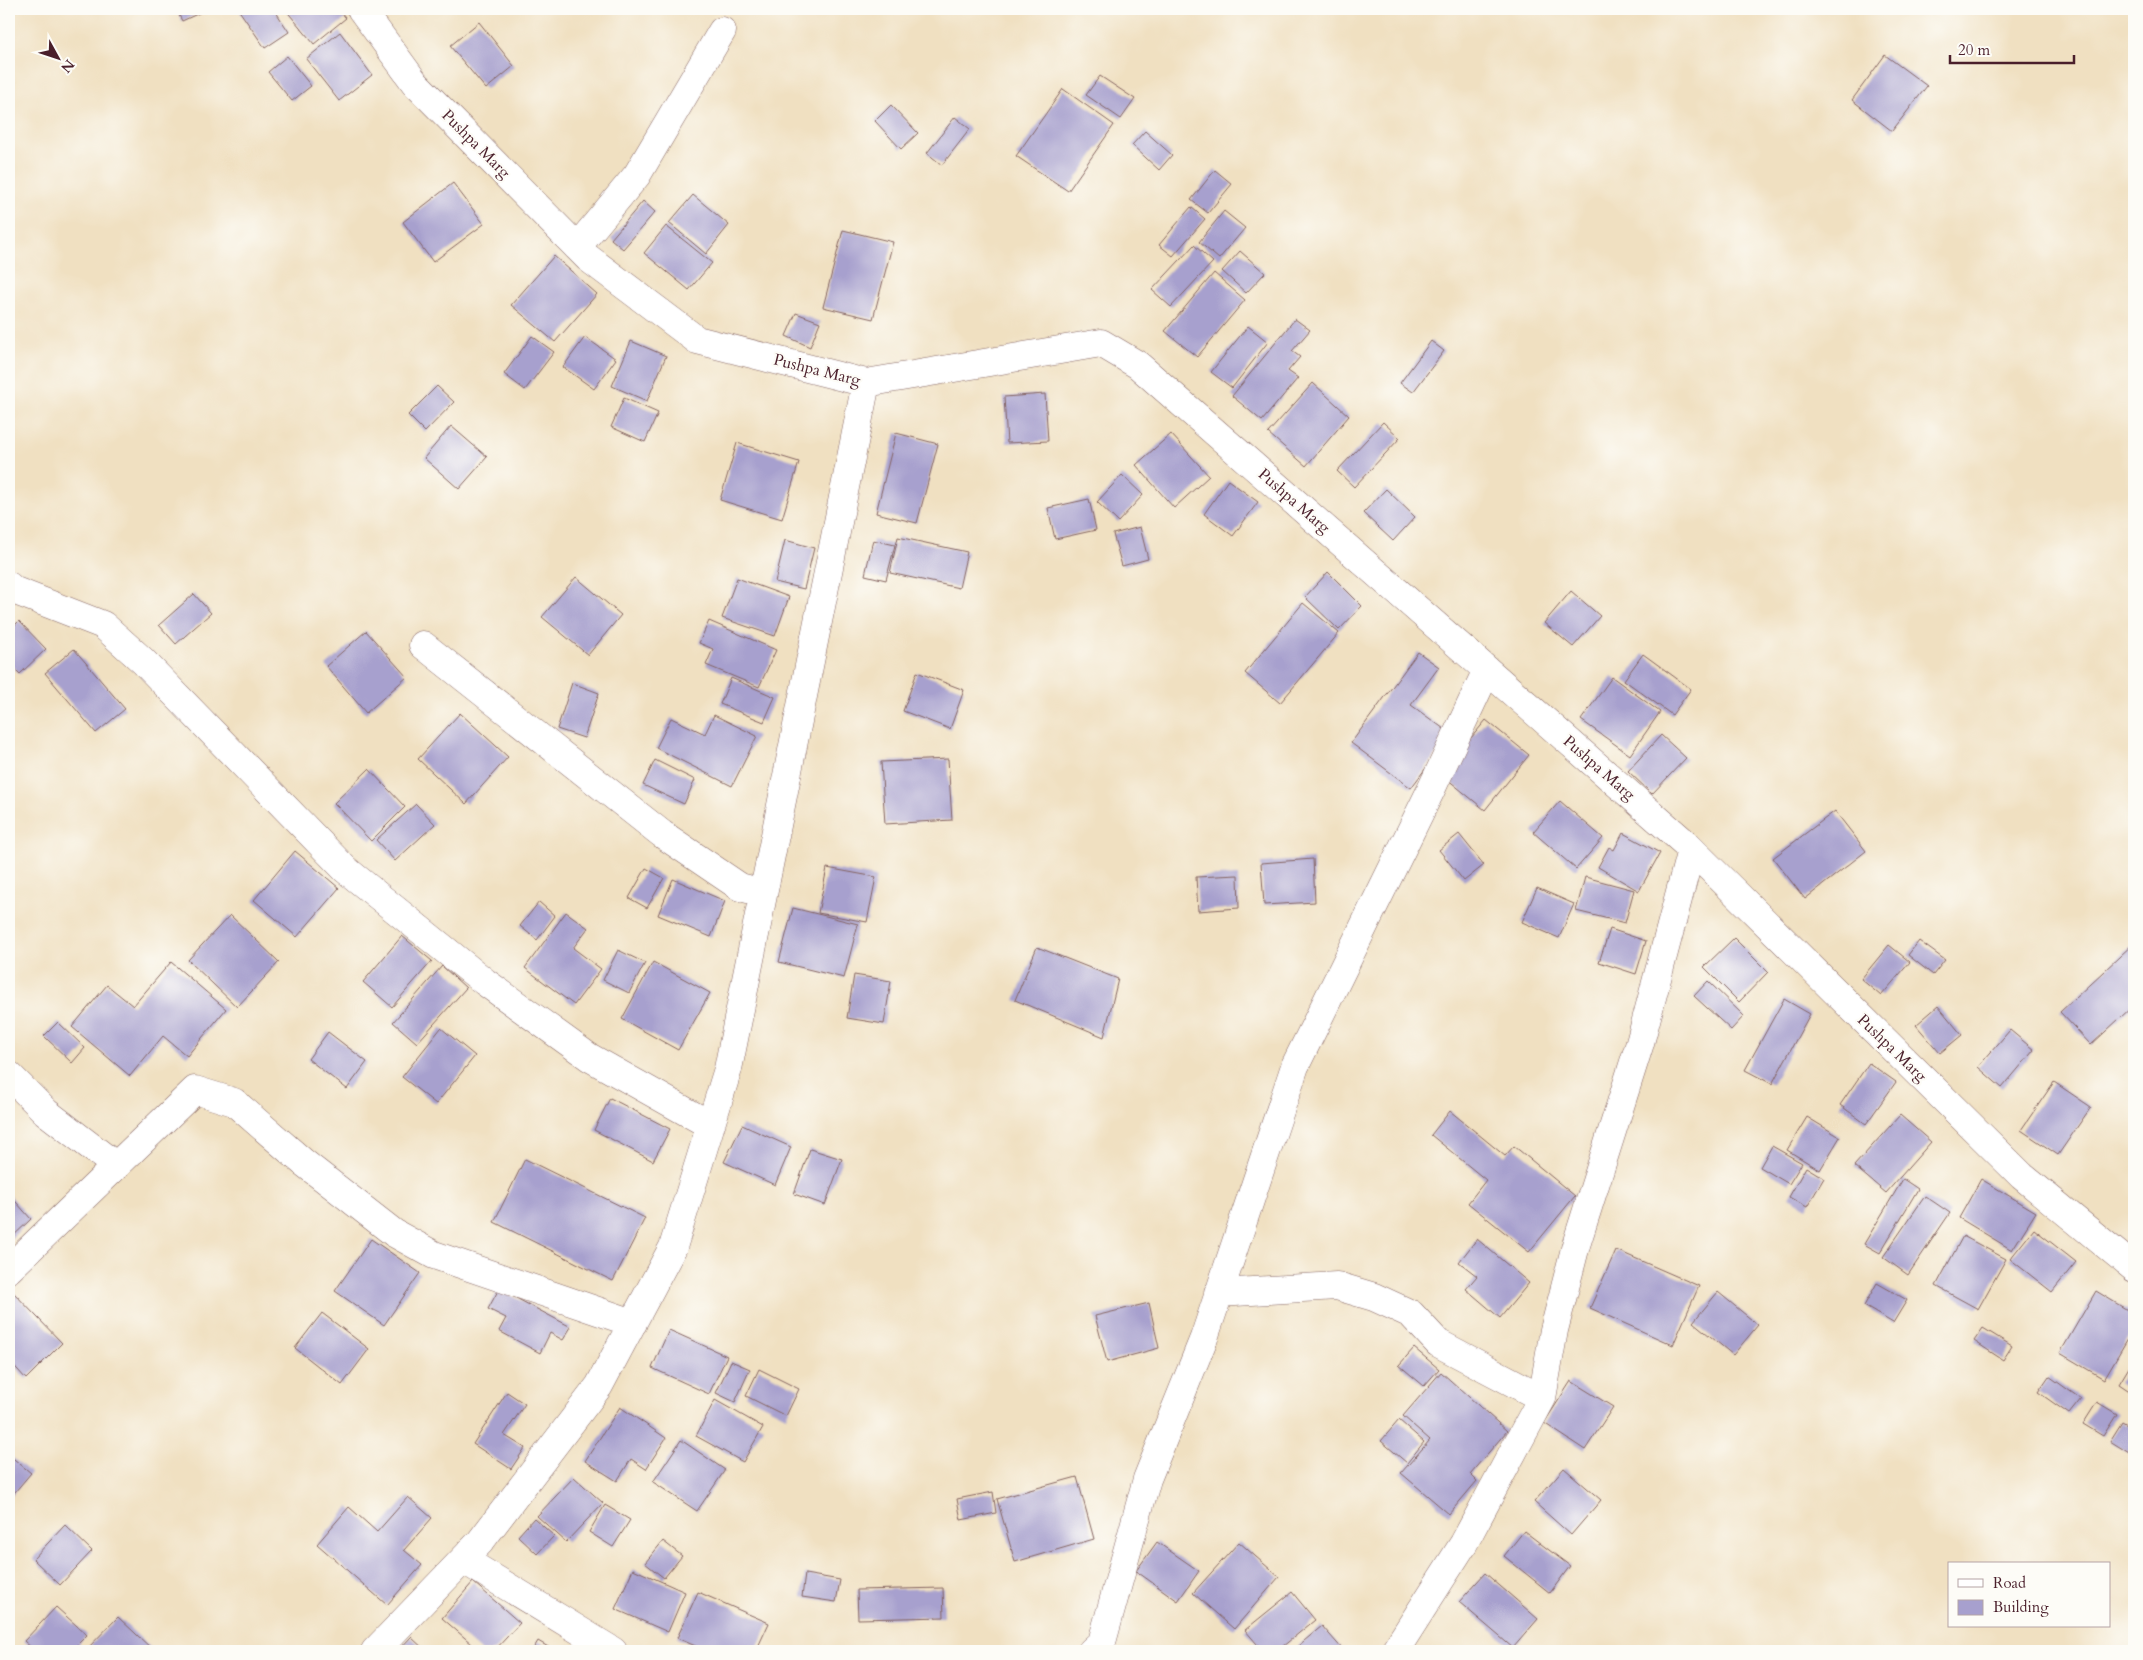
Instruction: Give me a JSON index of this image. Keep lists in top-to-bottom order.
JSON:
{
  "streets": {
    "street": ["Pushpa Marg"]
  },
  "legend": ["Road", "Building"],
  "scale_bar": "20 m",
  "north": "bottom right"
}
